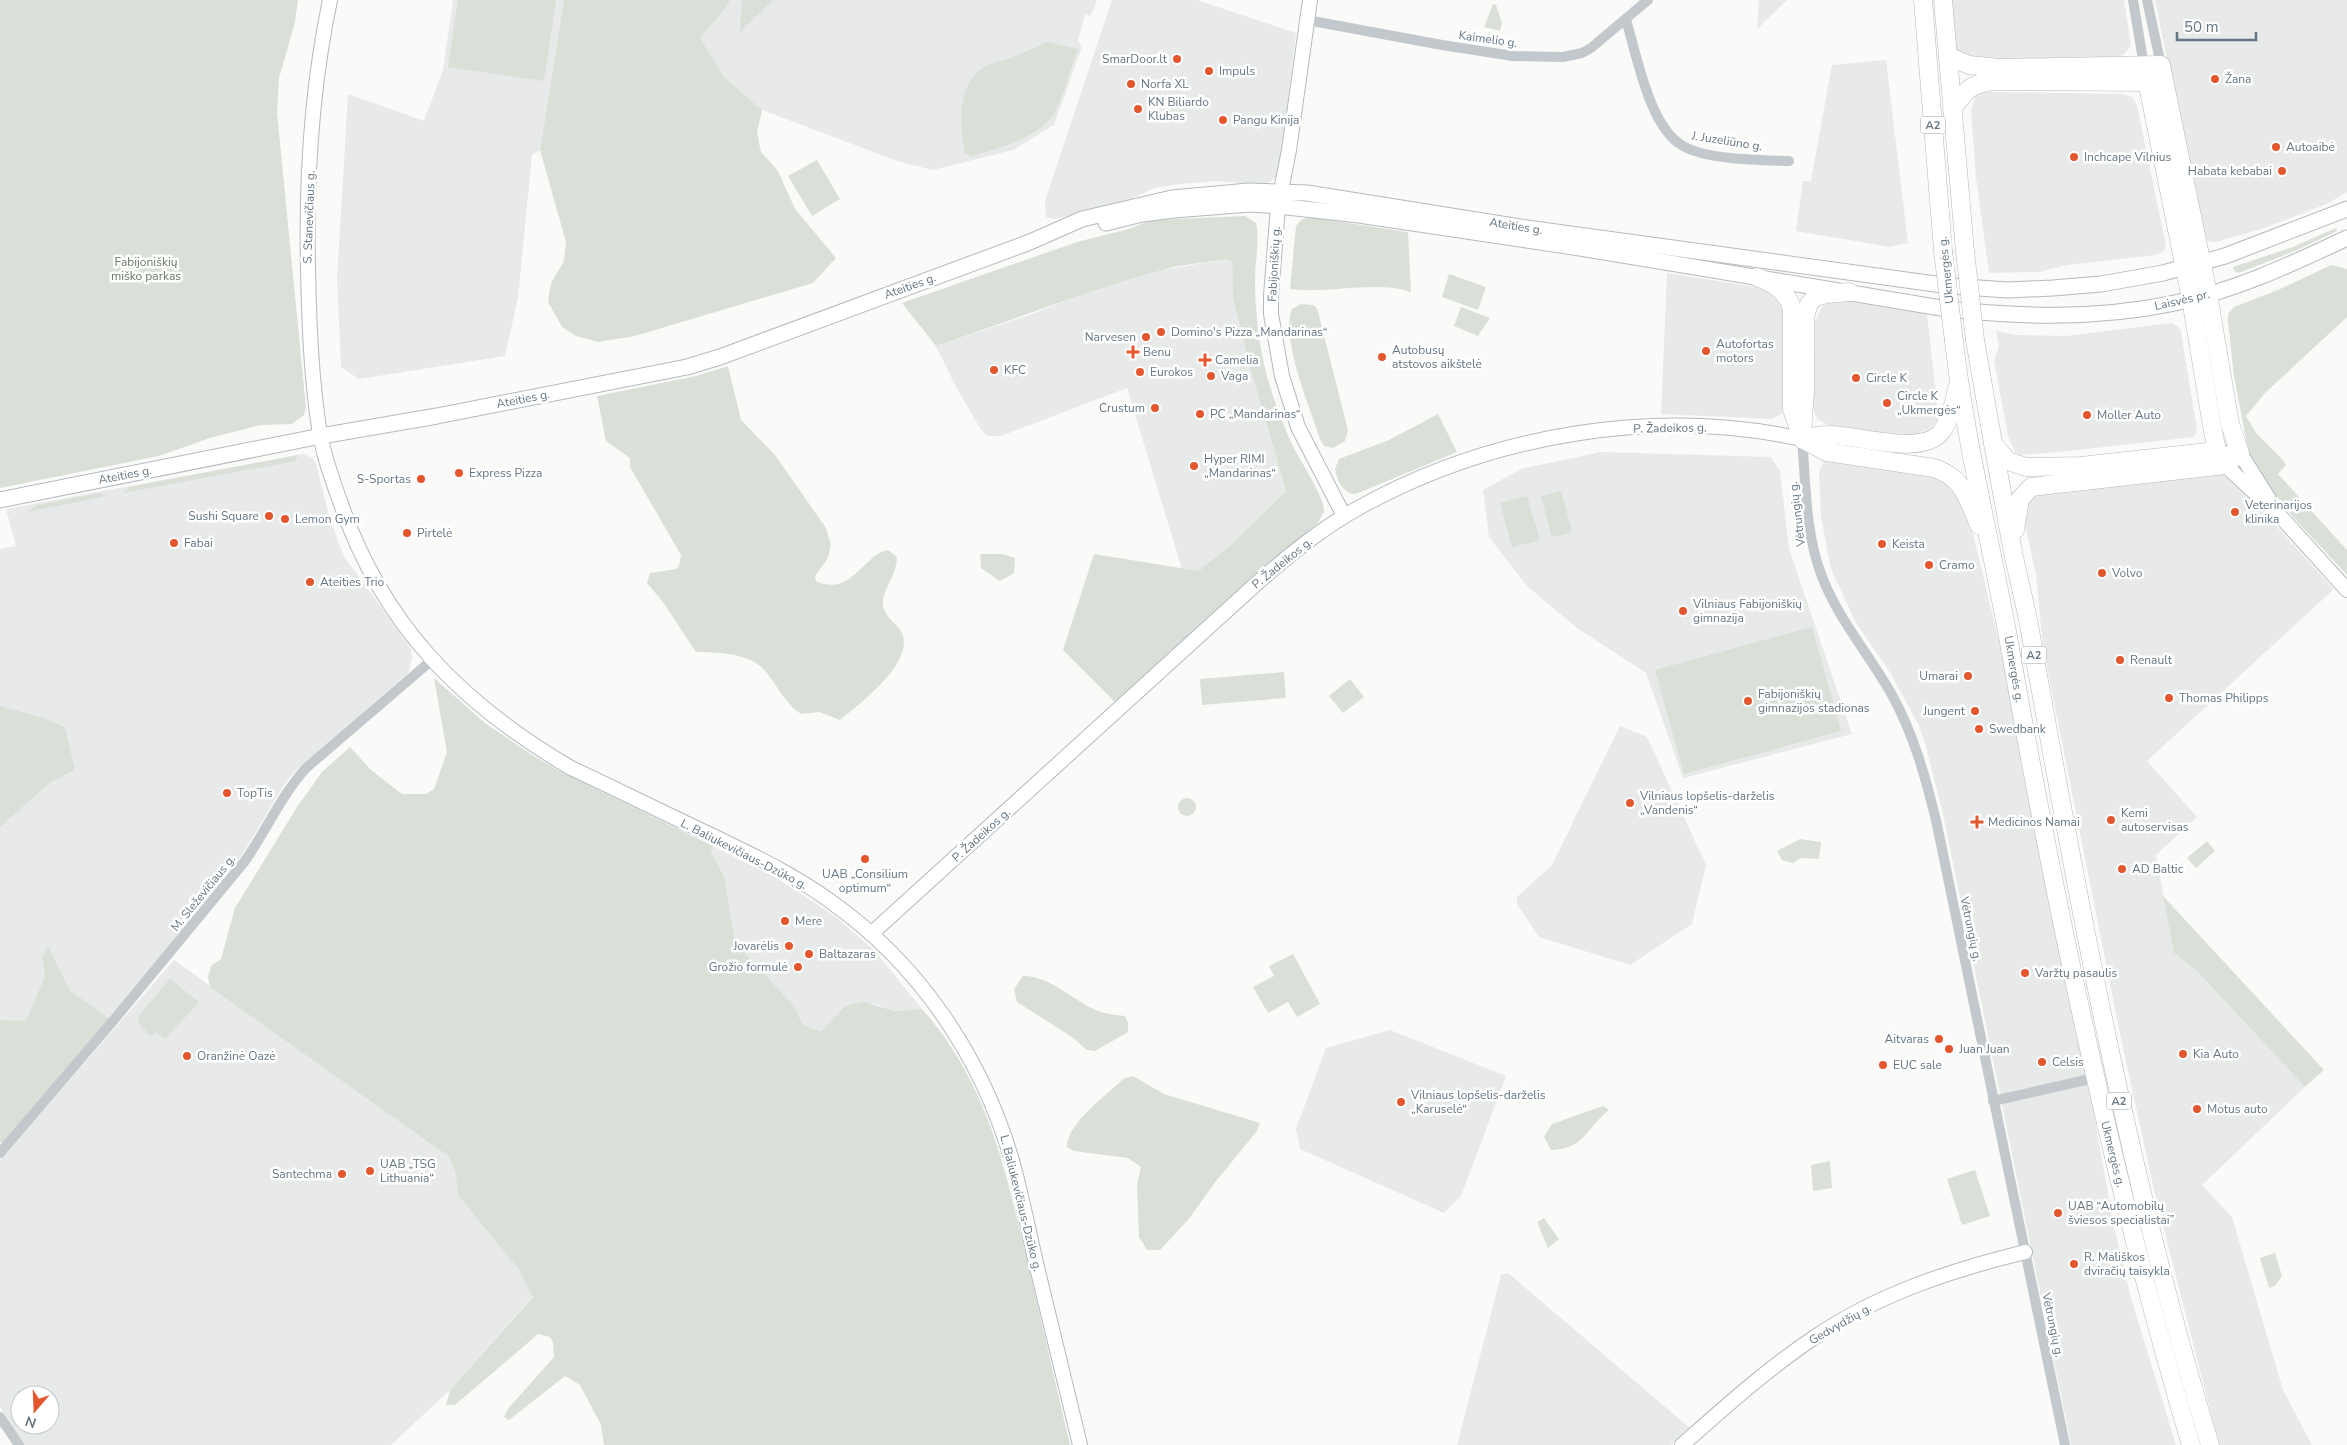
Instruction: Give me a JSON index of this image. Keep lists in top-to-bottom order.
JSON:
{
  "streets": {
    "highway": ["A2", "Ukmergės g."],
    "main road": [
      "S. Stanevičiaus g.",
      "Ateities g.",
      "Fabijoniškių g.",
      "Laisvės pr.",
      "P. Žadeikos g.",
      "L. Baliukevičiaus-Dzūko g.",
      "Gedvydžių g."
    ],
    "street": [
      "Kaimelio g.",
      "J. Juzeliūno g.",
      "Vėtrungių g.",
      "M. Sleževičiaus g."
    ]
  },
  "crossings": [
    ["Kaimelio g.", "J. Juzeliūno g."],
    ["Kaimelio g.", "Fabijoniškių g."],
    ["S. Stanevičiaus g.", "Ateities g."],
    ["S. Stanevičiaus g.", "L. Baliukevičiaus-Dzūko g."],
    ["Ateities g.", "Fabijoniškių g."],
    ["Ateities g.", "Laisvės pr."],
    ["Ateities g.", "L. Baliukevičiaus-Dzūko g."],
    ["Fabijoniškių g.", "P. Žadeikos g."],
    ["P. Žadeikos g.", "Vėtrungių g."],
    ["P. Žadeikos g.", "L. Baliukevičiaus-Dzūko g."],
    ["Vėtrungių g.", "Gedvydžių g."],
    ["L. Baliukevičiaus-Dzūko g.", "M. Sleževičiaus g."]
  ],
  "parks": ["Fabijoniškių miško parkas"],
  "places": {
    "other": [
      "SmarDoor.lt",
      "Impuls",
      "Žana",
      "Norfa XL",
      "KN Biliardo Klubas",
      "Pangu Kinija",
      "Autoaibė",
      "Inchcape Vilnius",
      "Habata kebabai",
      "Domino's Pizza „Mandarinas“",
      "Narvesen",
      "Autofortas motors",
      "Autobusų atstovos aikštelė",
      "KFC",
      "Eurokos",
      "Vaga",
      "Circle K",
      "Circle K „Ukmergės“",
      "Crustum",
      "PC „Mandarinas“",
      "Moller Auto",
      "Hyper RIMI „Mandarinas“",
      "Express Pizza",
      "S-Sportas",
      "Veterinarijos klinika",
      "Sushi Square",
      "Lemon Gym",
      "Pirtelė",
      "Fabai",
      "Keista",
      "Cramo",
      "Volvo",
      "Ateities Trio",
      "Vilniaus Fabijoniškių gimnazija",
      "Renault",
      "Umarai",
      "Thomas Philipps",
      "Fabijoniškių gimnazijos stadionas",
      "Jungent",
      "Swedbank",
      "TopTis",
      "Vilniaus lopšelis-darželis „Vandenis“",
      "Kemi autoservisas",
      "UAB „Consilium optimum“",
      "AD Baltic",
      "Mere",
      "Jovarėlis",
      "Baltazaras",
      "Grožio formulė",
      "Varžtų pasaulis",
      "Aitvaras",
      "Juan Juan",
      "Kia Auto",
      "Oranžinė Oazė",
      "Celsis",
      "EUC sale",
      "Vilniaus lopšelis-darželis „Karuselė“",
      "Motus auto",
      "UAB „TSG Lithuania“",
      "Santechma",
      "UAB “Automobilų šviesos specialistai”",
      "R. Mališkos dviračių taisykla"
    ],
    "health": ["Benu", "Camelia", "Medicinos Namai"]
  },
  "scale_bar": "50 m",
  "north": "bottom"
}
